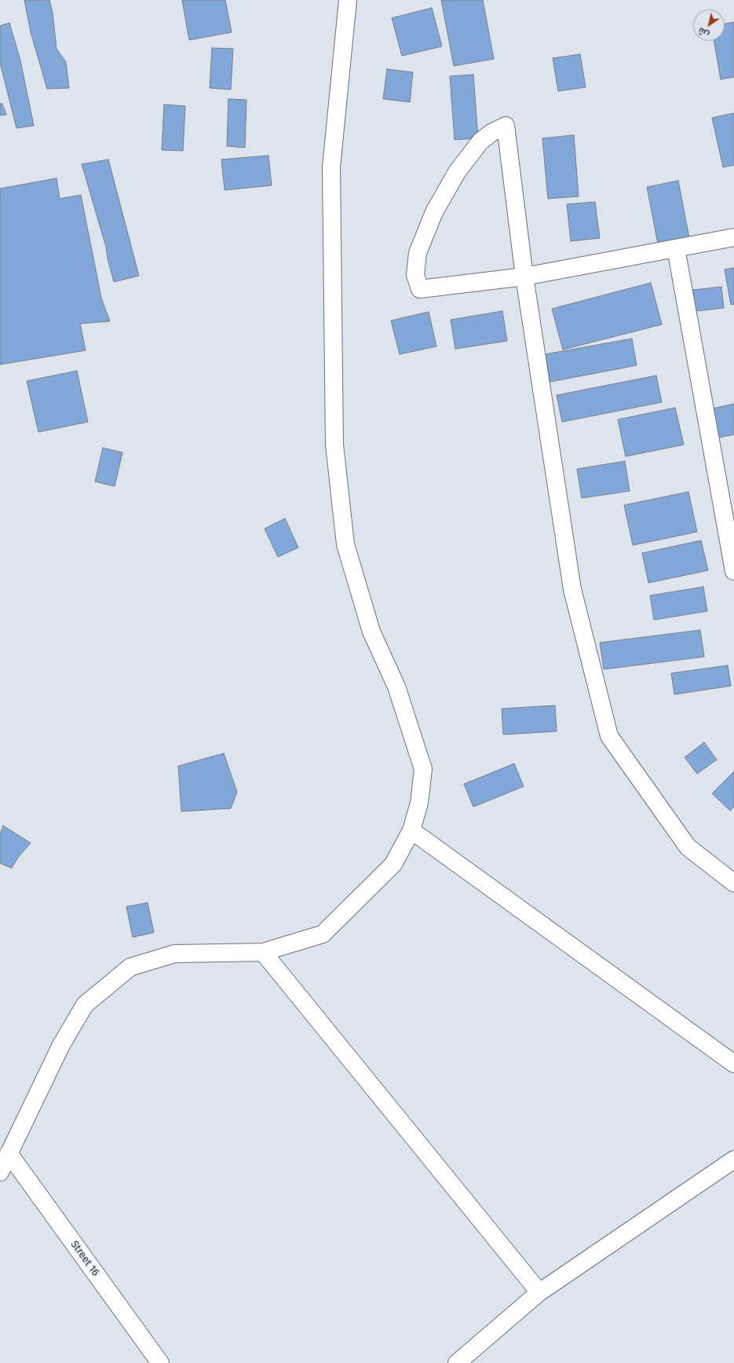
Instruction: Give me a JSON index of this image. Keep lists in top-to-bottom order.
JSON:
{
  "streets": {
    "street": ["Street 16"]
  },
  "north": "bottom left"
}
